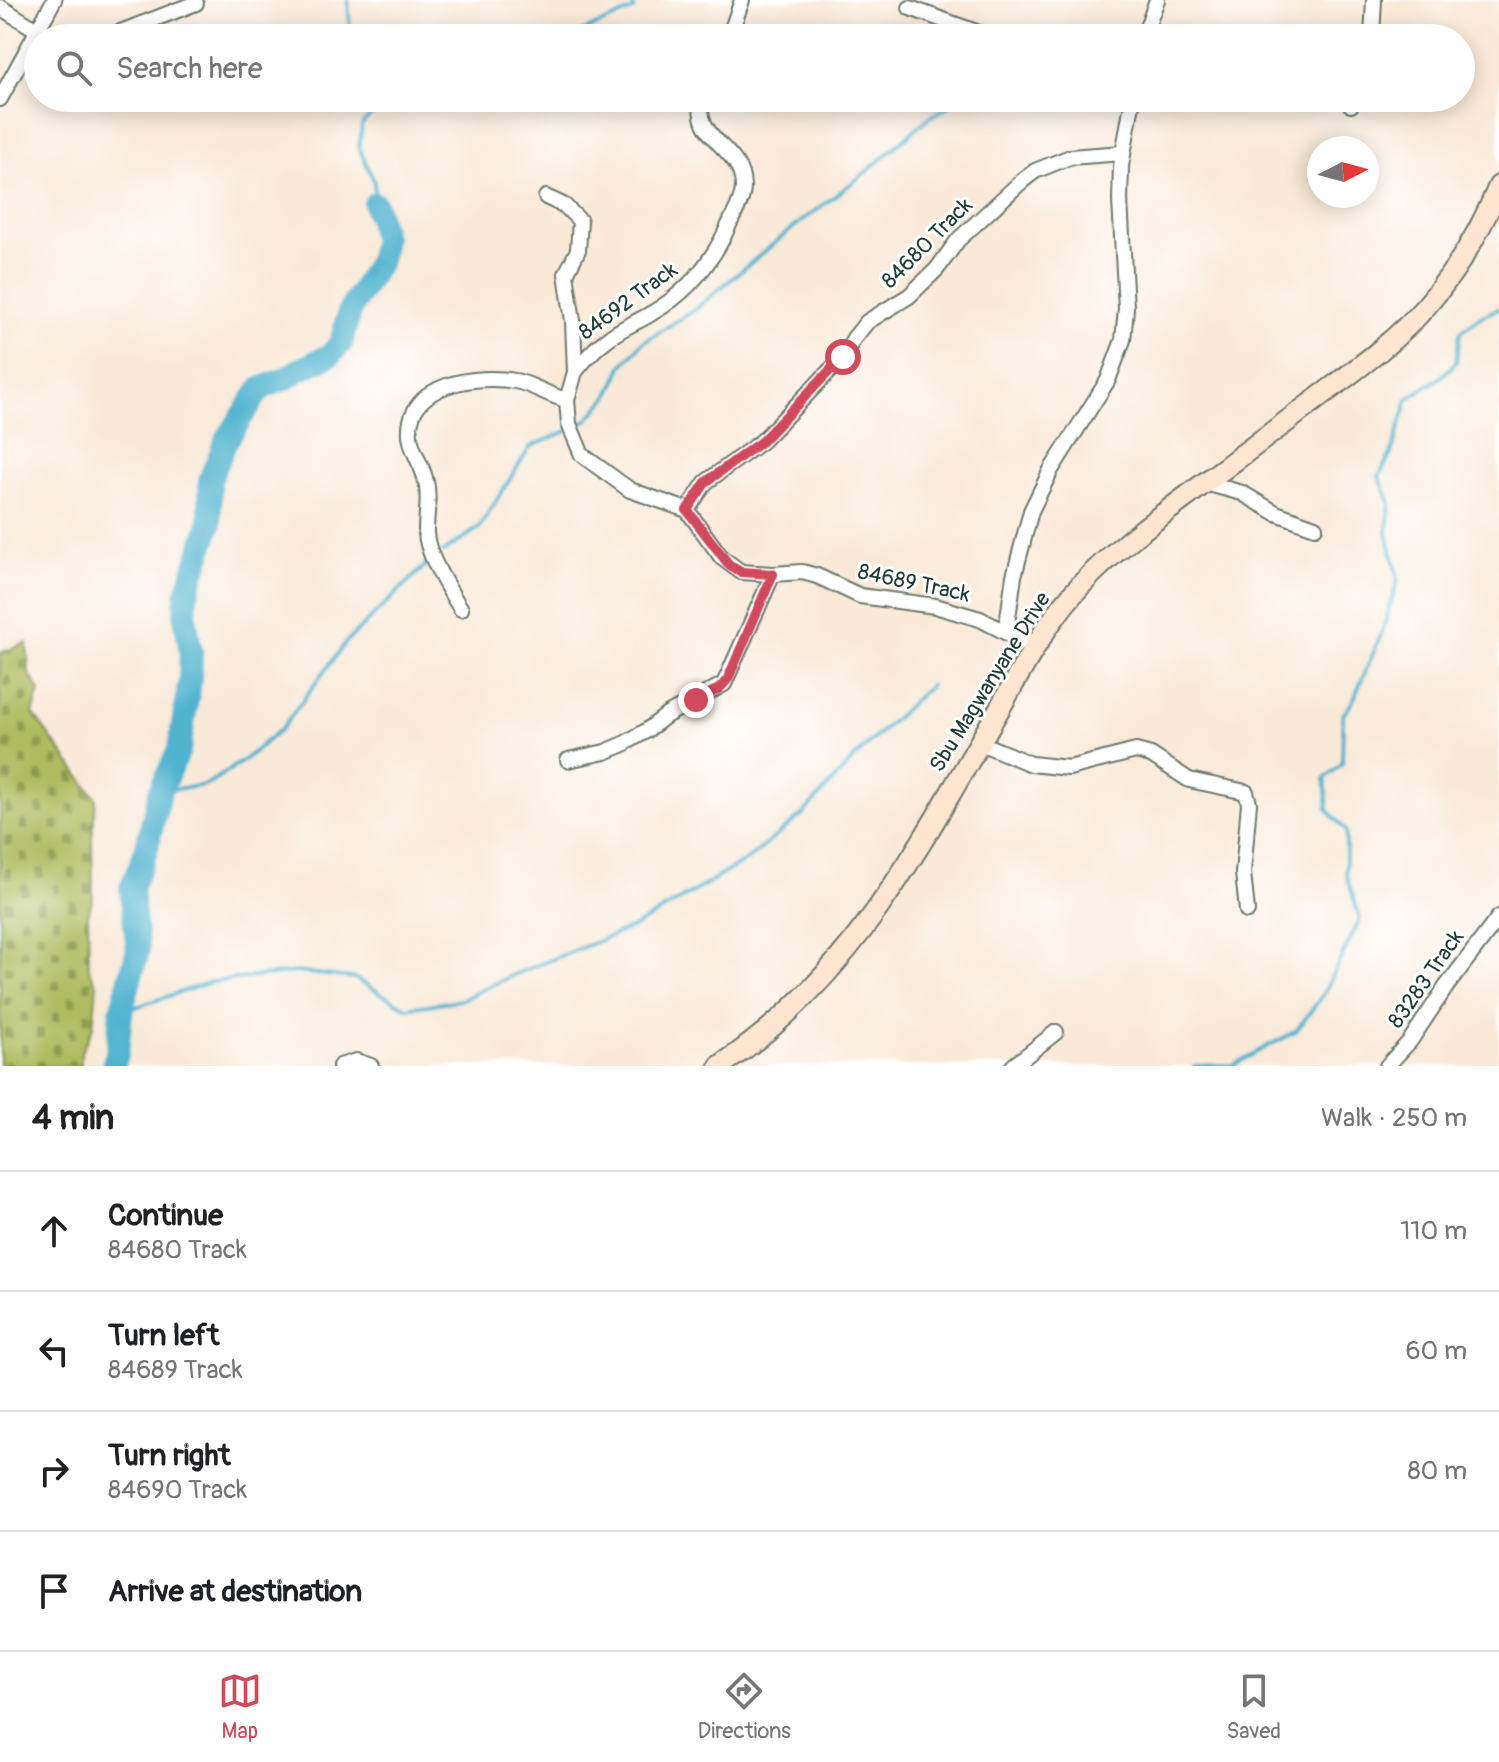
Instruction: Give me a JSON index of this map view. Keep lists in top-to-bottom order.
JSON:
{
  "streets": {
    "main road": ["Sbu Magwanyane Drive"],
    "street": [
      "84680 Track",
      "84692 Track",
      "84689 Track",
      "83283 Track"
    ]
  },
  "crossings": [
    ["84680 Track", "84689 Track"],
    ["84689 Track", "Sbu Magwanyane Drive"]
  ],
  "north": "right",
  "page": {
    "search": "Search here",
    "heading": ["4 min", "Walk · 250 m"],
    "list": [
      ["Continue", "84680 Track", "110 m"],
      ["Turn left", "84689 Track", "60 m"],
      ["Turn right", "84690 Track", "80 m"],
      "Arrive at destination"
    ],
    "nav": ["Map", "Directions", "Saved"]
  }
}
